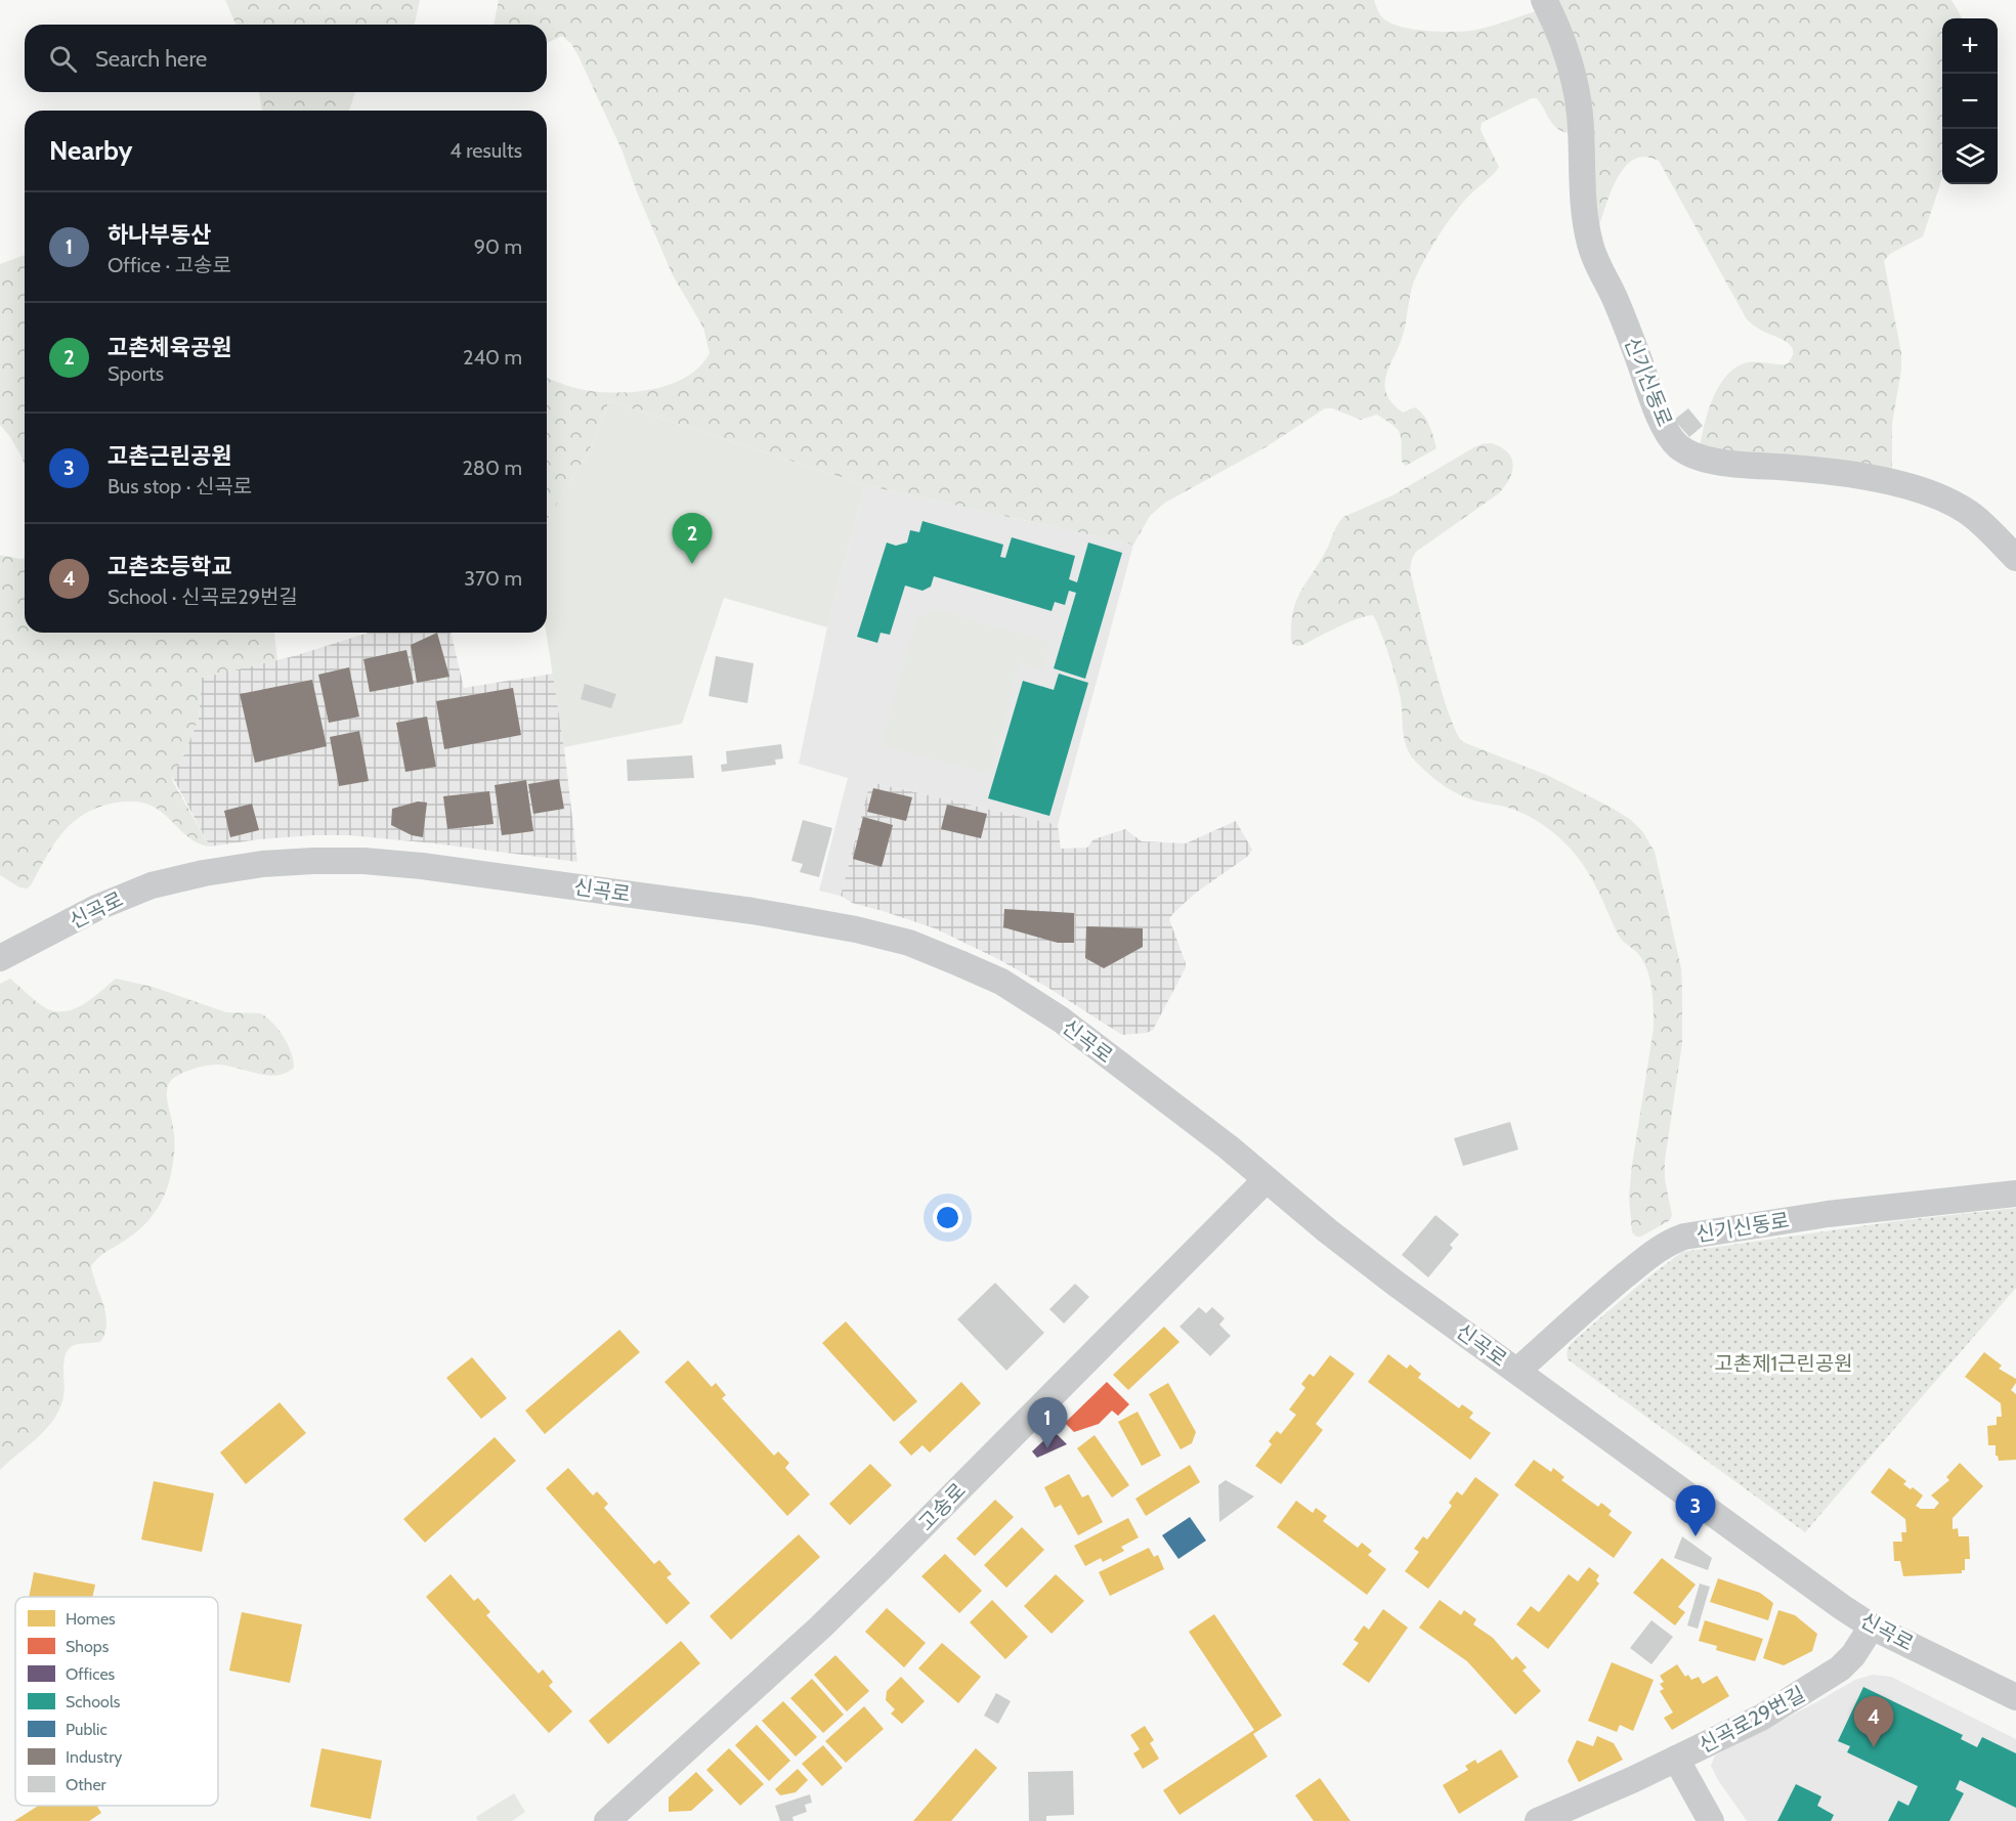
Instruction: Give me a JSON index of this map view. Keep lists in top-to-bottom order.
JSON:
{
  "streets": {
    "street": [
      "신기신동로",
      "신곡로",
      "고송로",
      "신곡로29번길"
    ]
  },
  "crossings": [
    ["신기신동로", "신곡로"],
    ["신곡로", "고송로"],
    ["신곡로", "신곡로29번길"]
  ],
  "parks": ["고촌제1근린공원"],
  "legend": [
    "Homes",
    "Shops",
    "Offices",
    "Schools",
    "Public",
    "Industry",
    "Other"
  ],
  "page": {
    "map_buttons": ["+", "−"],
    "search": "Search here",
    "heading": ["Nearby", "4 results"],
    "list": [
      {
        "mark": "1",
        "name": "하나부동산",
        "note": "Office · 고송로",
        "value": "90 m"
      },
      {
        "mark": "2",
        "name": "고촌체육공원",
        "note": "Sports",
        "value": "240 m"
      },
      {
        "mark": "3",
        "name": "고촌근린공원",
        "note": "Bus stop · 신곡로",
        "value": "280 m"
      },
      {
        "mark": "4",
        "name": "고촌초등학교",
        "note": "School · 신곡로29번길",
        "value": "370 m"
      }
    ],
    "pins": [
      "2",
      "1",
      "3",
      "4"
    ]
  }
}
